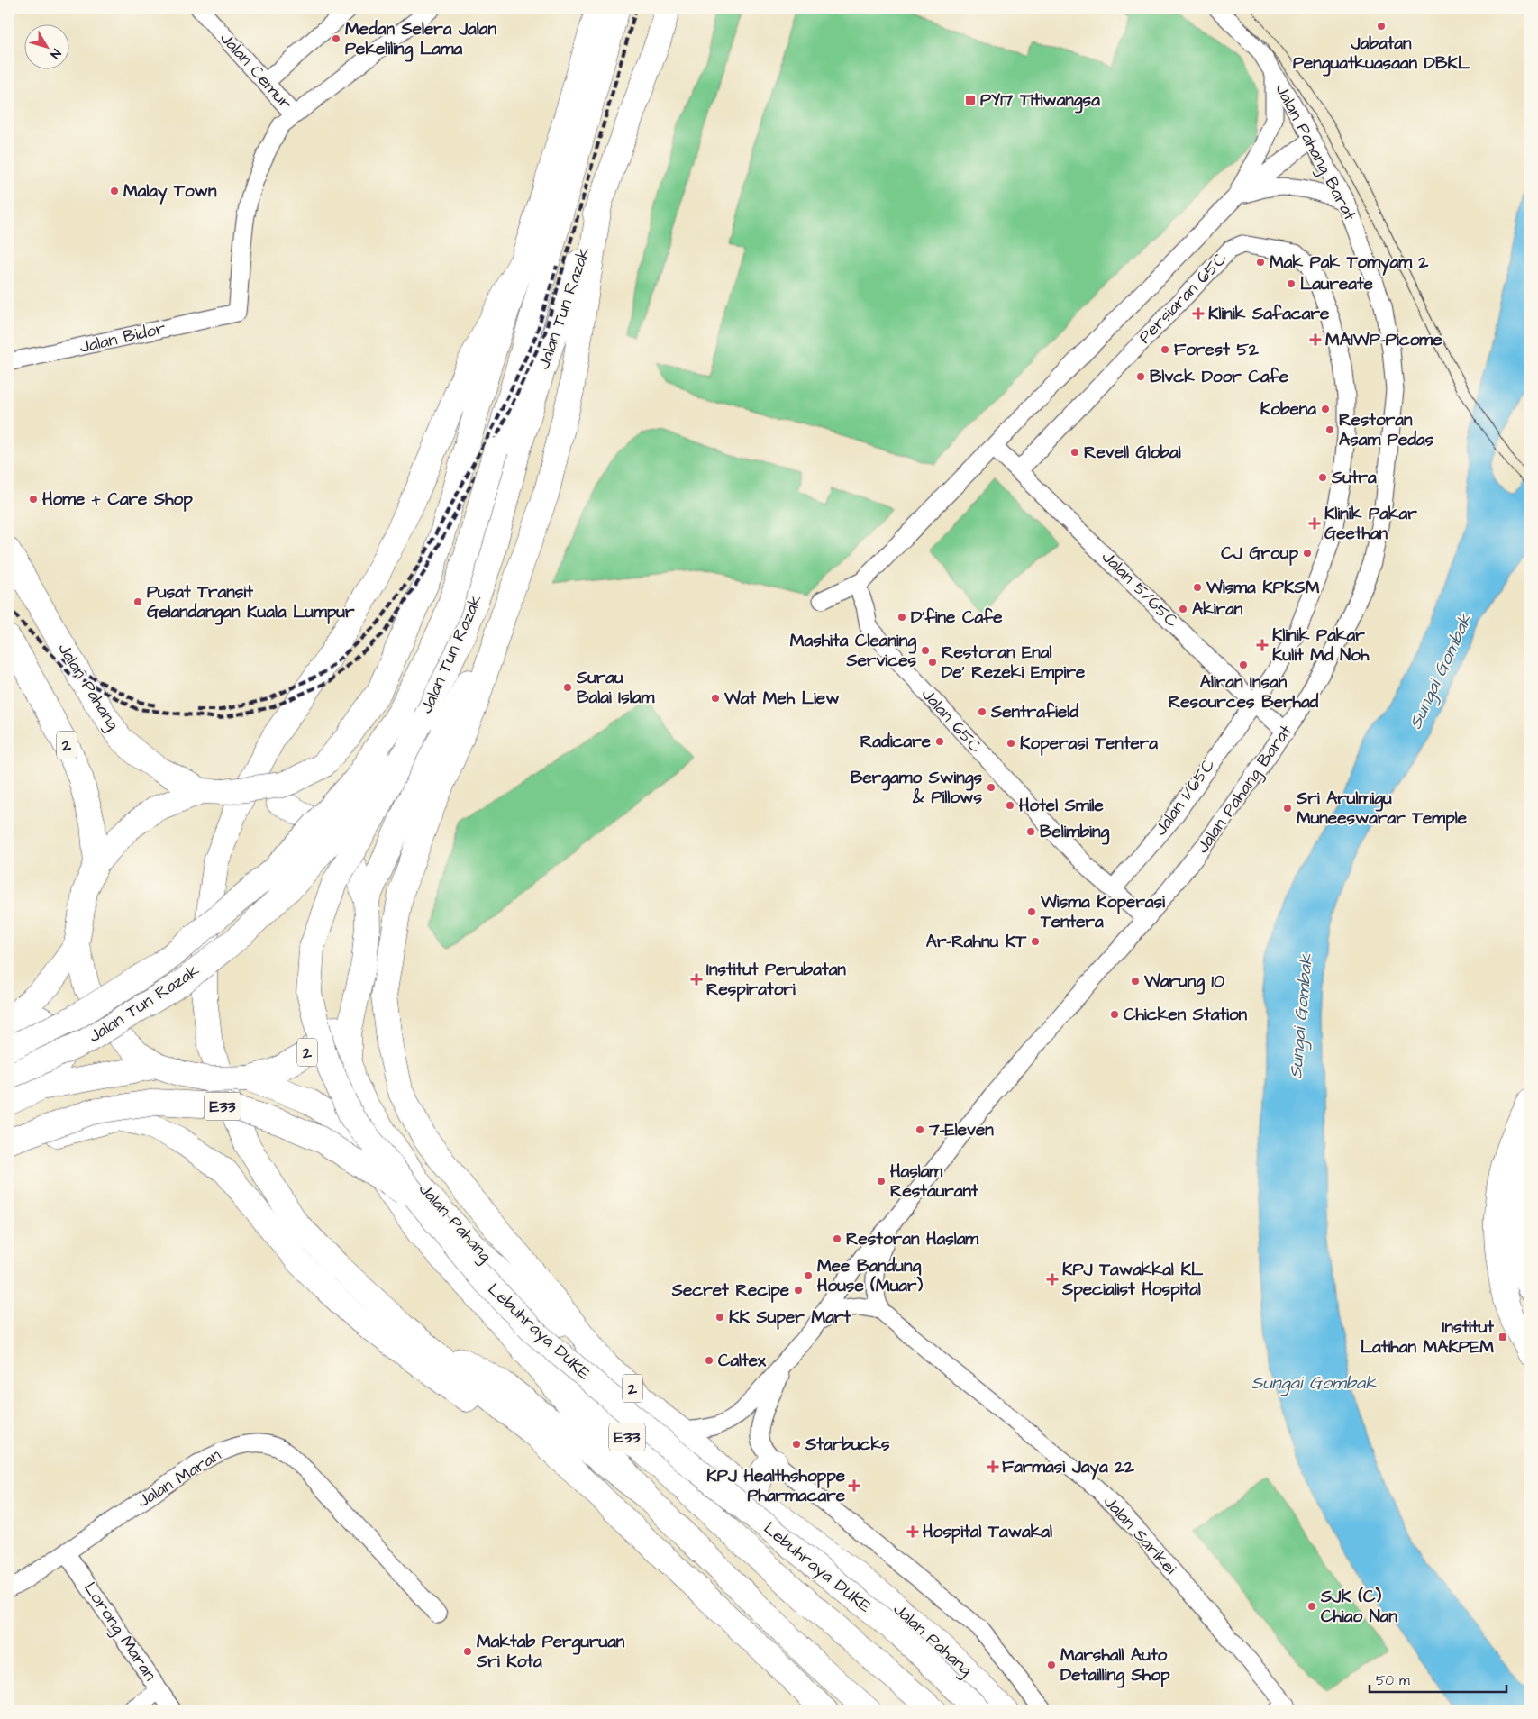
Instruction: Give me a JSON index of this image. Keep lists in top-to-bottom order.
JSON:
{
  "streets": {
    "main road": [
      "Jalan Tun Razak",
      "Jalan Pahang",
      "2",
      "E33",
      "Lebuhraya DUKE"
    ],
    "street": [
      "Jalan Cemur",
      "Jalan Pahang Barat",
      "Persiaran 65C",
      "Jalan Bidor",
      "Jalan 5/65C",
      "Jalan 65C",
      "Jalan 1/65C",
      "Jalan Maran",
      "Jalan Sarikei",
      "Lorong Maran"
    ]
  },
  "crossings": [
    ["Jalan Cemur", "Jalan Bidor"],
    ["Jalan Pahang Barat", "Jalan 5/65C"],
    ["Jalan Pahang Barat", "Jalan Pahang"],
    ["Jalan Pahang Barat", "Jalan 65C"],
    ["Persiaran 65C", "Jalan 5/65C"],
    ["Persiaran 65C", "Jalan 1/65C"],
    ["Jalan Tun Razak", "E33"],
    ["Jalan 5/65C", "Jalan 1/65C"],
    ["Jalan Pahang", "2"],
    ["Jalan Pahang", "Lebuhraya DUKE"],
    ["Jalan 65C", "Jalan 1/65C"],
    ["E33", "Lebuhraya DUKE"],
    ["Jalan Maran", "Lorong Maran"]
  ],
  "water": ["Sungai Gombak"],
  "places": {
    "other": [
      "Jabatan Penguatkuasaan DBKL",
      "Medan Selera Jalan Pekeliling Lama",
      "Malay Town",
      "Mak Pak Tomyam 2",
      "Laureate",
      "Forest 52",
      "Blvck Door Cafe",
      "Kobena",
      "Restoran Asam Pedas",
      "Revell Global",
      "Sutra",
      "Home + Care Shop",
      "CJ Group",
      "Wisma KPKSM",
      "Pusat Transit Gelandangan Kuala Lumpur",
      "Akiran",
      "D’fine Cafe",
      "Mashita Cleaning Services",
      "Restoran Enal De' Rezeki Empire",
      "Aliran Insan Resources Berhad",
      "Surau Balai Islam",
      "Wat Meh Liew",
      "Sentrafield",
      "Radicare",
      "Koperasi Tentera",
      "Bergamo Swings & Pillows",
      "Hotel Smile",
      "Sri Arulmigu Muneeswarar Temple",
      "Belimbing",
      "Wisma Koperasi Tentera",
      "Ar-Rahnu KT",
      "Warung 10",
      "Chicken Station",
      "7-Eleven",
      "Haslam Restaurant",
      "Restoran Haslam",
      "Mee Bandung House (Muar)",
      "Secret Recipe",
      "KK Super Mart",
      "Caltex",
      "Starbucks",
      "SJK (C) Chiao Nan",
      "Maktab Perguruan Sri Kota",
      "Marshall Auto Detailling Shop"
    ],
    "transit": ["PY17 Titiwangsa", "Institut Latihan MAKPEM"],
    "health": [
      "Klinik Safacare",
      "MAIWP-Picome",
      "Klinik Pakar Geethan",
      "Klinik Pakar Kulit Md Noh",
      "Institut Perubatan Respiratori",
      "KPJ Tawakkal KL Specialist Hospital",
      "Farmasi Jaya 22",
      "KPJ Healthshoppe Pharmacare",
      "Hospital Tawakal"
    ]
  },
  "scale_bar": "50 m",
  "north": "bottom right"
}
